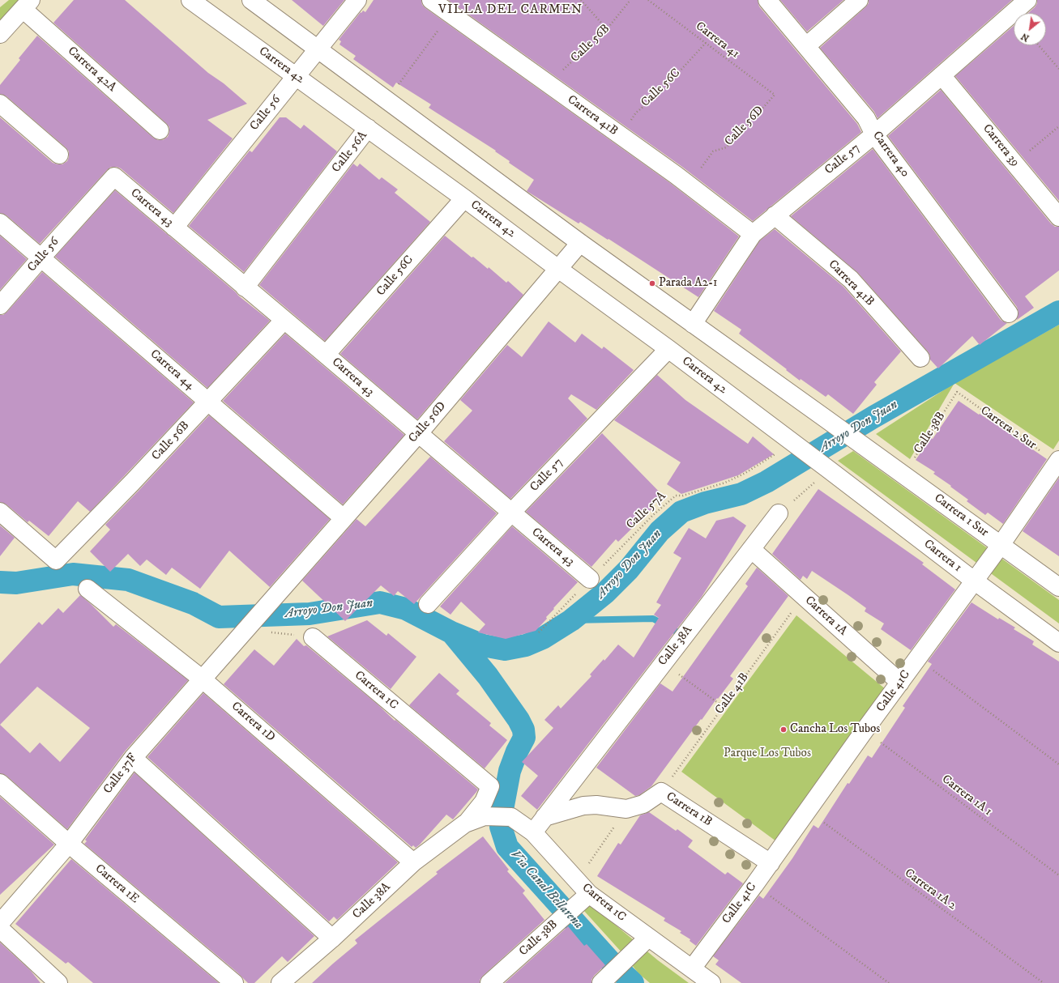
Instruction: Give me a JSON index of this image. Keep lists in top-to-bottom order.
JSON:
{
  "streets": {
    "street": [
      "Calle 56B",
      "Carrera 42",
      "Carrera 42A",
      "Calle 56C",
      "Calle 56",
      "Carrera 41B",
      "Calle 56D",
      "Carrera 39",
      "Calle 56A",
      "Carrera 40",
      "Calle 57",
      "Carrera 43",
      "Carrera 44",
      "Calle 38B",
      "Carrera 1 Sur",
      "Carrera 1",
      "Carrera 1A",
      "Calle 38A",
      "Carrera 1C",
      "Calle 41C",
      "Carrera 1D",
      "Calle 37F",
      "Carrera 1B",
      "Carrera 1E"
    ],
    "path": [
      "Carrera 41",
      "Carrera 2 Sur",
      "Calle 57A",
      "Calle 41B",
      "Carrera 1A 1",
      "Carrera 1A 2"
    ]
  },
  "crossings": [
    ["Carrera 41", "Calle 56C"],
    ["Carrera 41", "Calle 56D"],
    ["Calle 56B", "Carrera 41B"],
    ["Calle 56B", "Carrera 43"],
    ["Calle 56B", "Carrera 44"],
    ["Carrera 42", "Calle 56C"],
    ["Carrera 42", "Calle 56"],
    ["Carrera 42", "Calle 56D"],
    ["Carrera 42", "Calle 56A"],
    ["Carrera 42", "Calle 57"],
    ["Carrera 42", "Calle 57A"],
    ["Carrera 42", "Carrera 1"],
    ["Calle 56C", "Carrera 41B"],
    ["Calle 56C", "Carrera 43"],
    ["Calle 56", "Carrera 43"],
    ["Calle 56", "Carrera 44"],
    ["Carrera 41B", "Calle 56D"],
    ["Carrera 41B", "Calle 57"],
    ["Calle 56D", "Carrera 43"],
    ["Calle 56D", "Carrera 44"],
    ["Calle 56D", "Calle 37F"],
    ["Carrera 39", "Calle 57"],
    ["Calle 56A", "Carrera 43"],
    ["Carrera 40", "Calle 57"],
    ["Calle 57", "Carrera 43"],
    ["Calle 57", "Carrera 1 Sur"],
    ["Carrera 43", "Calle 57A"],
    ["Carrera 2 Sur", "Calle 38B"],
    ["Carrera 2 Sur", "Calle 41C"],
    ["Calle 38B", "Carrera 1 Sur"],
    ["Calle 38B", "Carrera 1C"],
    ["Carrera 1 Sur", "Calle 41C"],
    ["Carrera 1", "Calle 41C"],
    ["Carrera 1A", "Calle 38A"],
    ["Carrera 1A", "Calle 41C"],
    ["Carrera 1A", "Calle 41B"],
    ["Calle 38A", "Carrera 1C"],
    ["Calle 38A", "Carrera 1D"],
    ["Calle 38A", "Carrera 1B"],
    ["Carrera 1C", "Calle 41C"],
    ["Calle 41C", "Carrera 1A 1"],
    ["Calle 41C", "Carrera 1B"],
    ["Calle 41C", "Carrera 1A 2"],
    ["Calle 41B", "Carrera 1B"],
    ["Carrera 1D", "Calle 37F"],
    ["Calle 37F", "Carrera 1E"]
  ],
  "districts": ["VILLA DEL CARMEN"],
  "water": ["Arroyo Don Juan", "Via Canal Bellarena"],
  "parks": ["Parque Los Tubos"],
  "places": ["Parada A2-1", "Cancha Los Tubos"],
  "north": "bottom left"
}
